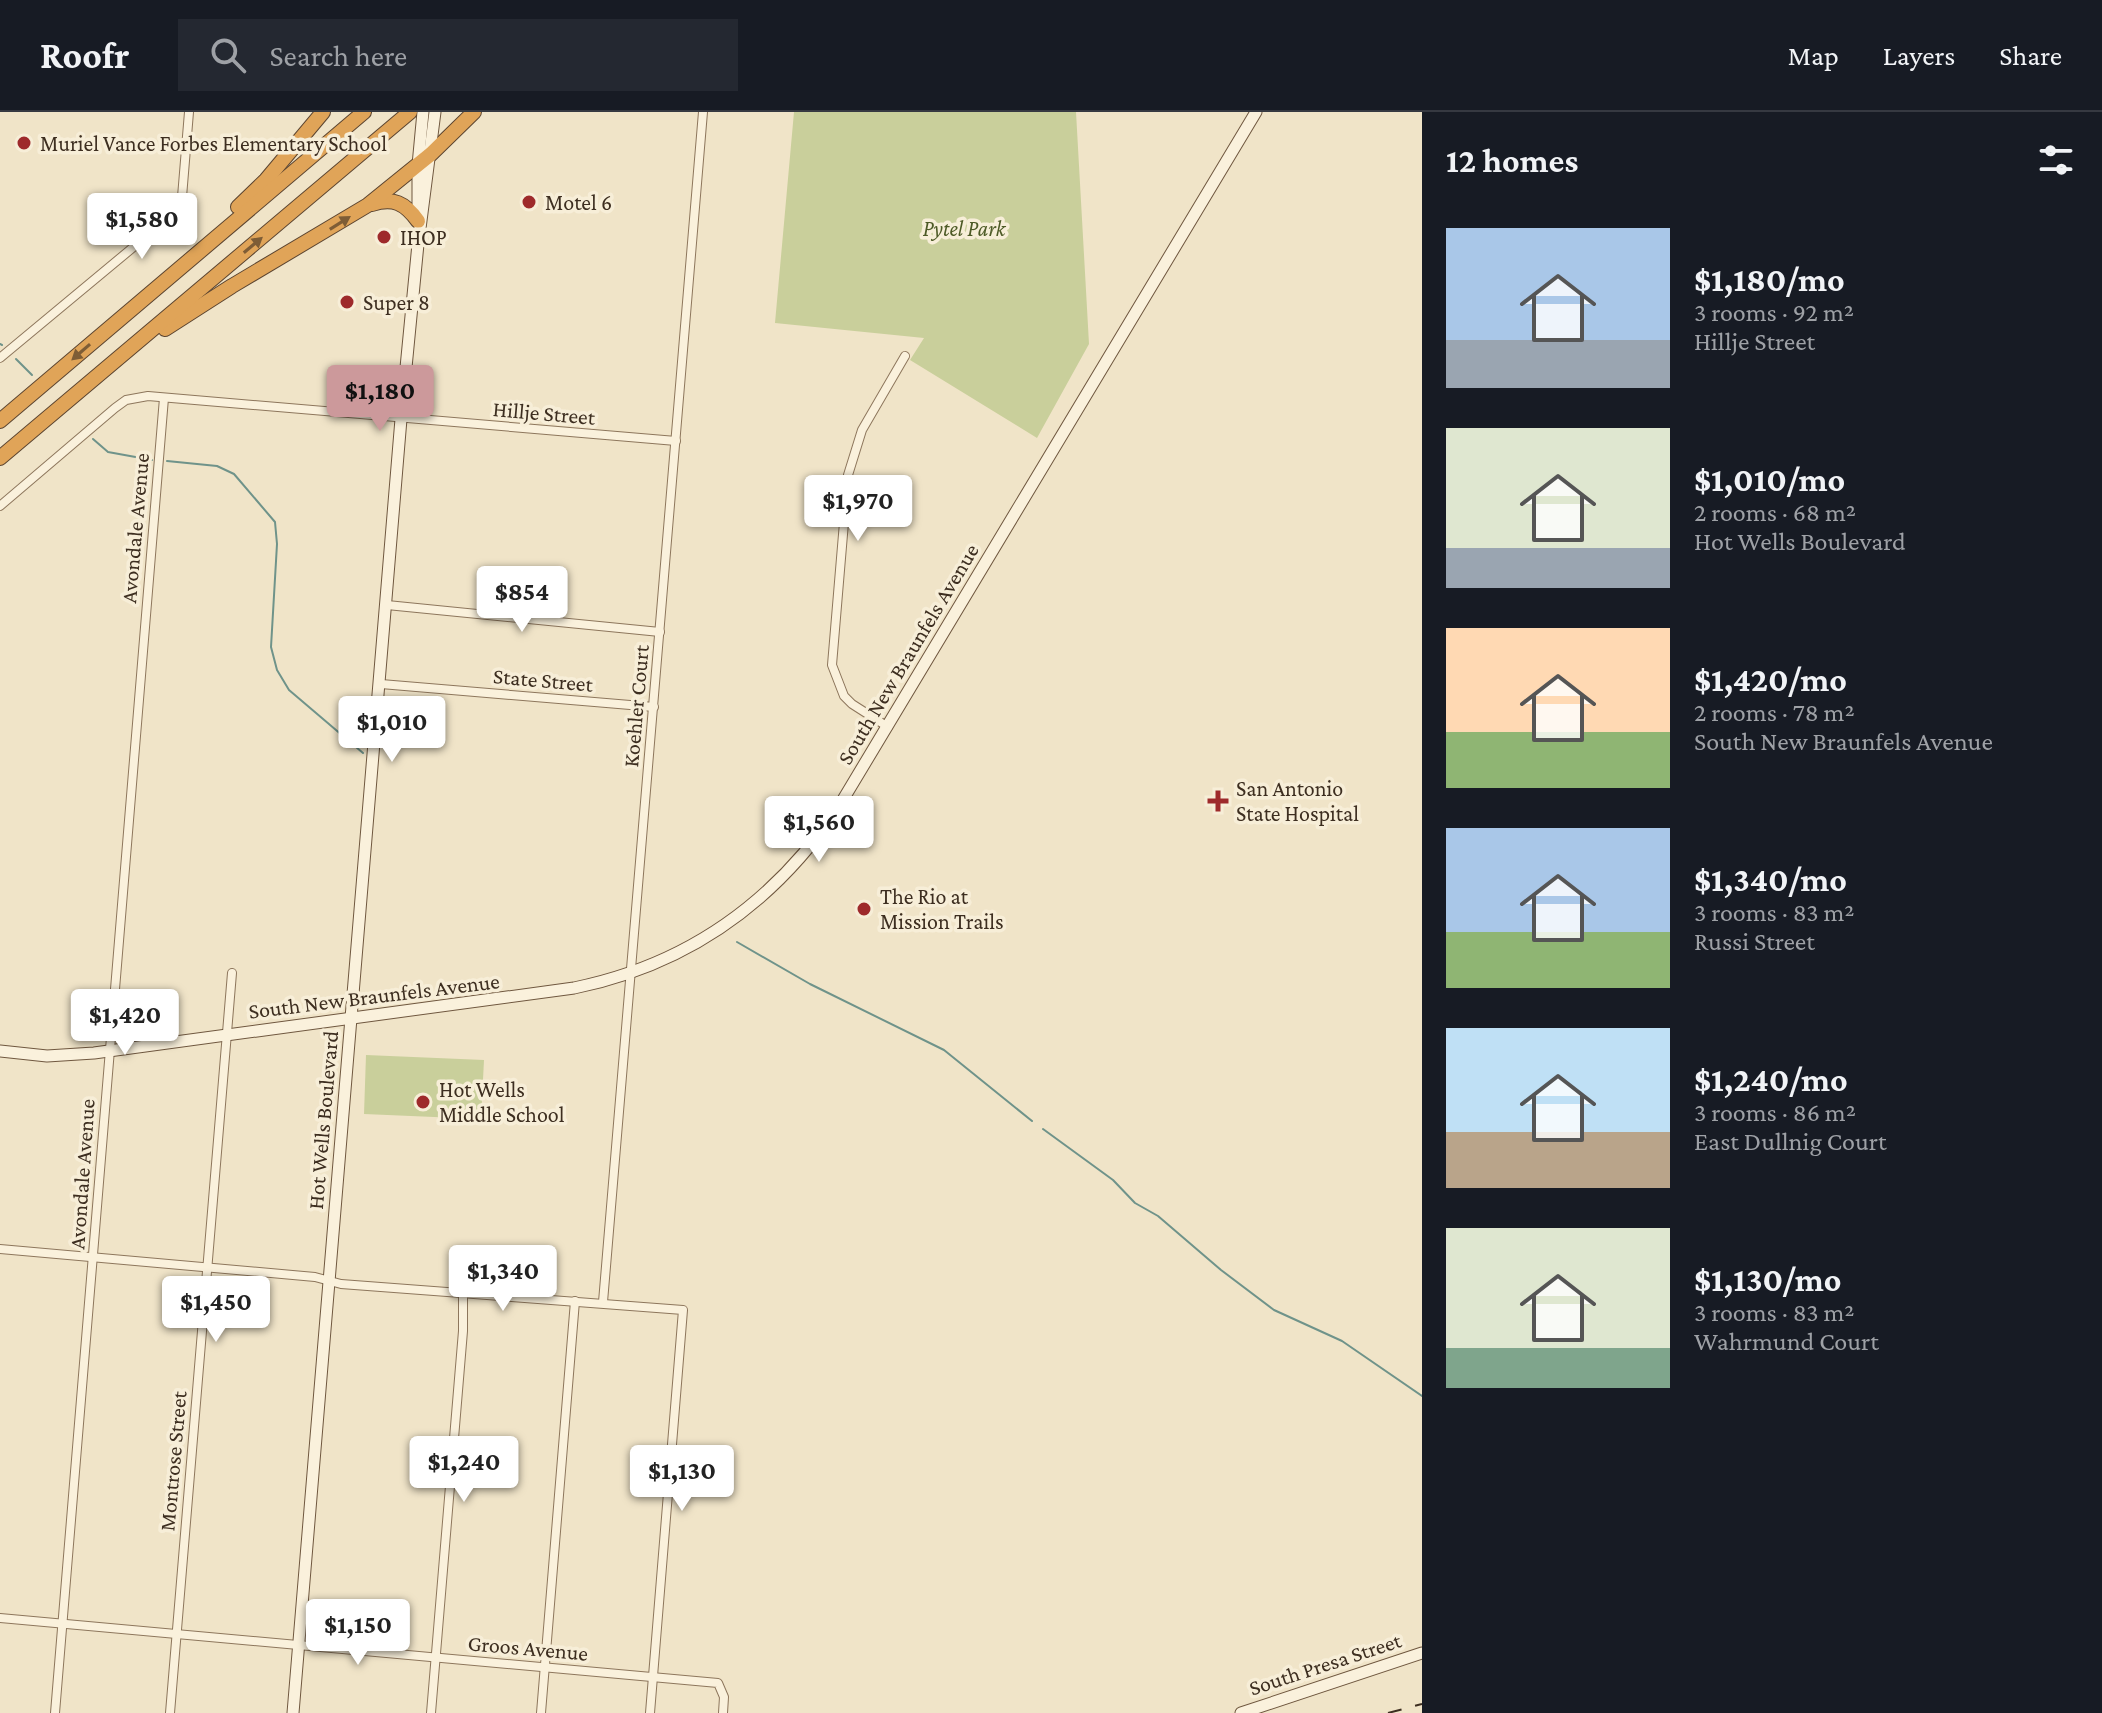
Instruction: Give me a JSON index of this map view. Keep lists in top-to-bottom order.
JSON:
{
  "streets": {
    "main road": ["South New Braunfels Avenue", "Hot Wells Boulevard", "South Presa Street"],
    "street": [
      "Hillje Street",
      "Avondale Avenue",
      "State Street",
      "Koehler Court",
      "Montrose Street",
      "Groos Avenue"
    ]
  },
  "crossings": [
    ["Hillje Street", "Avondale Avenue"],
    ["Hillje Street", "Koehler Court"],
    ["Hillje Street", "Hot Wells Boulevard"],
    ["Avondale Avenue", "South New Braunfels Avenue"],
    ["Avondale Avenue", "Groos Avenue"],
    ["South New Braunfels Avenue", "Koehler Court"],
    ["South New Braunfels Avenue", "Hot Wells Boulevard"],
    ["South New Braunfels Avenue", "Montrose Street"],
    ["State Street", "Koehler Court"],
    ["State Street", "Hot Wells Boulevard"],
    ["Hot Wells Boulevard", "Groos Avenue"],
    ["Montrose Street", "Groos Avenue"]
  ],
  "parks": ["Pytel Park"],
  "places": {
    "other": [
      "Muriel Vance Forbes Elementary School",
      "Motel 6",
      "IHOP",
      "Super 8",
      "The Rio at Mission Trails",
      "Hot Wells Middle School"
    ],
    "health": ["San Antonio State Hospital"]
  },
  "page": {
    "header": "Roofr",
    "search": "Search here",
    "nav": ["Map", "Layers", "Share"],
    "heading": "12 homes",
    "price": [
      "$1,580",
      "$1,180",
      "$1,970",
      "$854",
      "$1,010",
      "$1,560",
      "$1,420",
      "$1,340",
      "$1,450",
      "$1,240",
      "$1,130",
      "$1,150"
    ],
    "list": [
      {
        "name": "$1,180/mo",
        "note": "3 rooms · 92 m² · Hillje Street"
      },
      {
        "name": "$1,010/mo",
        "note": "2 rooms · 68 m² · Hot Wells Boulevard"
      },
      {
        "name": "$1,420/mo",
        "note": "2 rooms · 78 m² · South New Braunfels Avenue"
      },
      {
        "name": "$1,340/mo",
        "note": "3 rooms · 83 m² · Russi Street"
      },
      {
        "name": "$1,240/mo",
        "note": "3 rooms · 86 m² · East Dullnig Court"
      },
      {
        "name": "$1,130/mo",
        "note": "3 rooms · 83 m² · Wahrmund Court"
      }
    ]
  }
}
